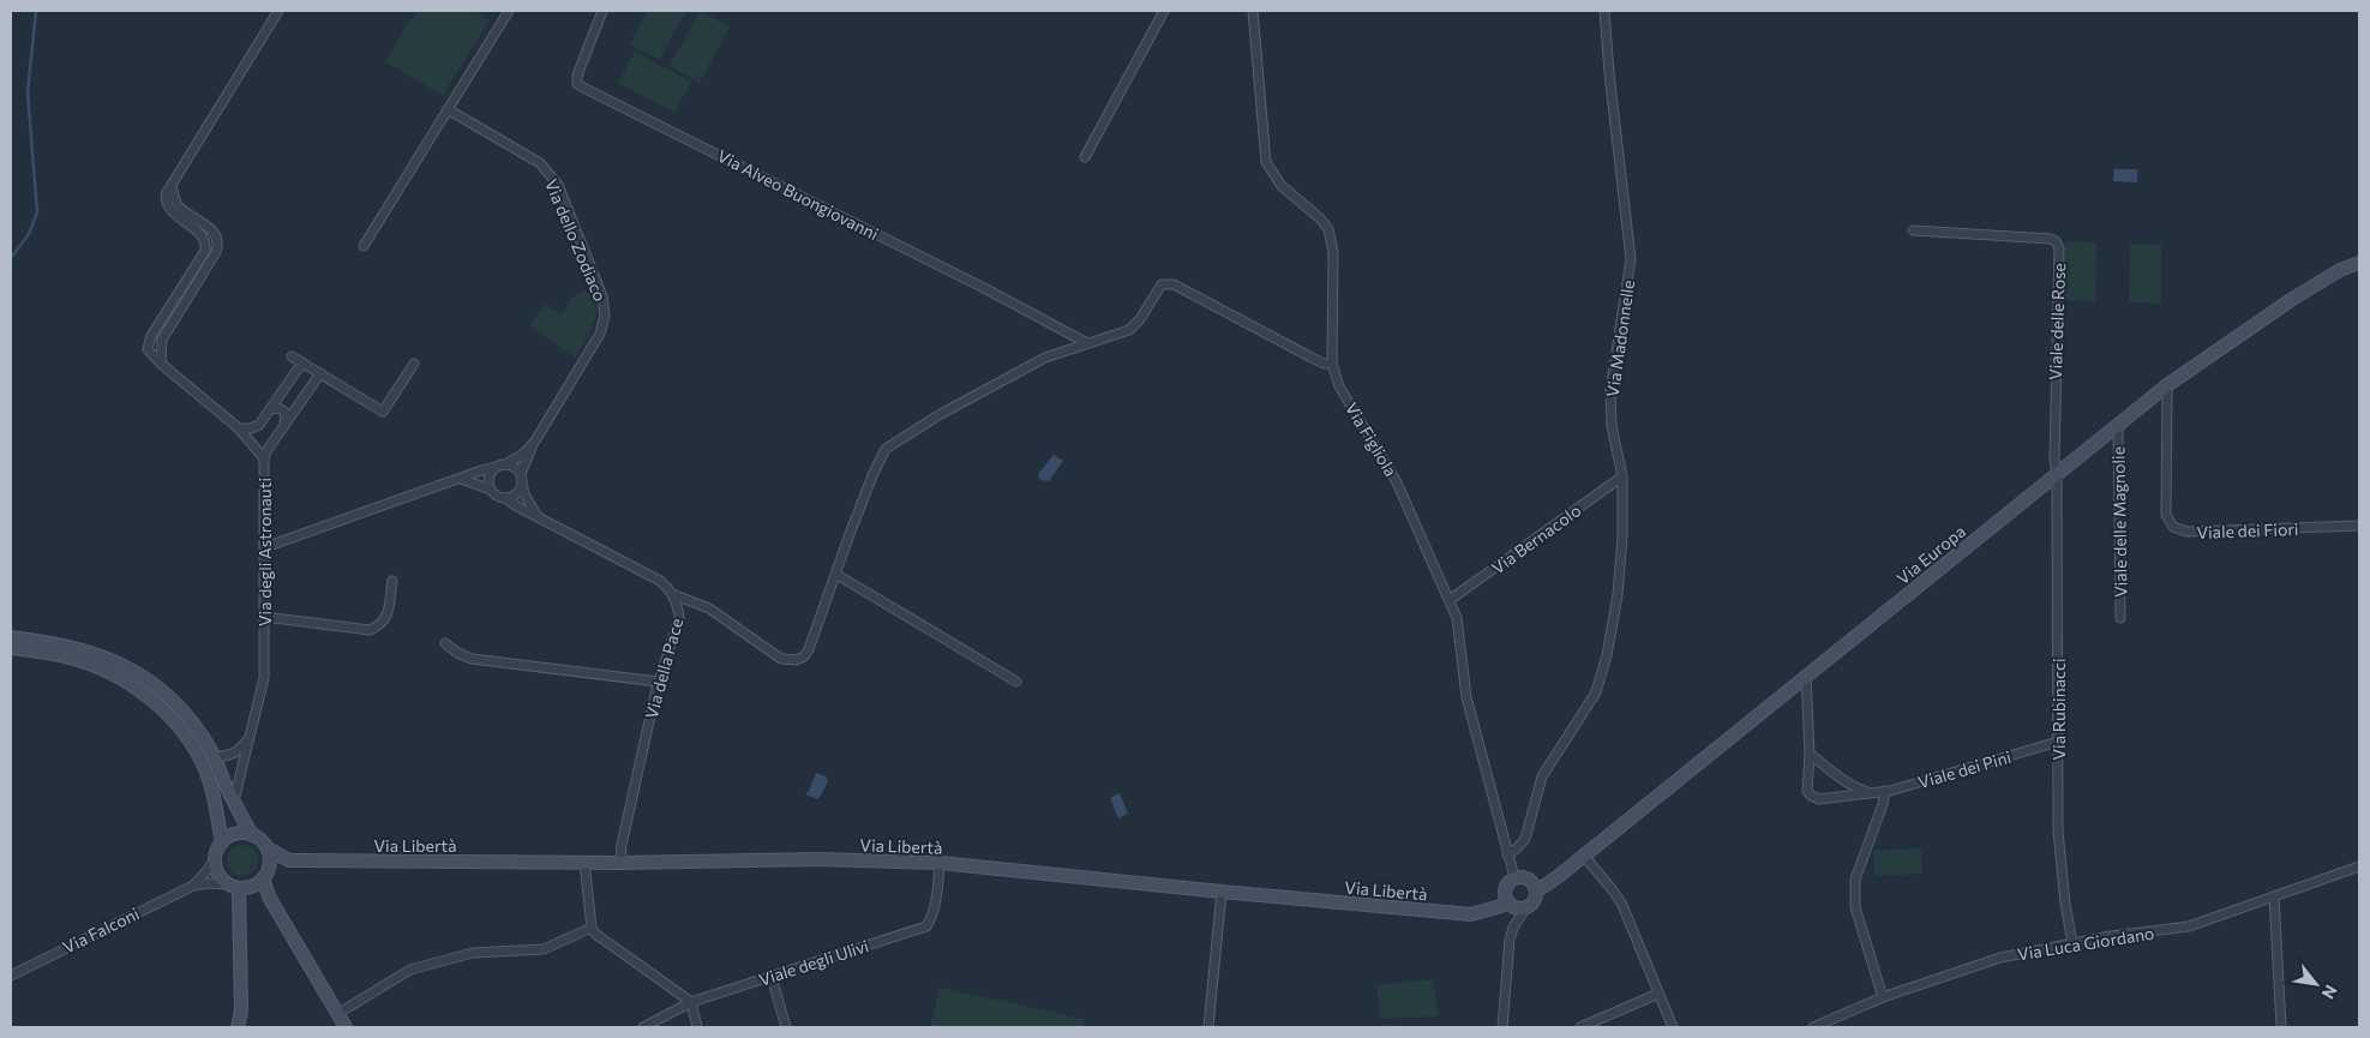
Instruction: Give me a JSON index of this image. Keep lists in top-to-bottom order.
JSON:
{
  "streets": {
    "street": [
      "Via Alveo Buongiovanni",
      "Via dello Zodiaco",
      "Viale delle Rose",
      "Via Madonnelle",
      "Via Figliola",
      "Viale delle Magnolie",
      "Viale dei Fiori",
      "Via Bernacolo",
      "Via degli Astronauti",
      "Via Europa",
      "Via della Pace",
      "Via Rubinacci",
      "Viale dei Pini",
      "Via Libertà",
      "Via Falconi",
      "Via Luca Giordano",
      "Viale degli Ulivi"
    ]
  },
  "crossings": [
    ["Via dello Zodiaco", "Via della Pace"],
    ["Viale delle Rose", "Via Europa"],
    ["Viale delle Rose", "Via Rubinacci"],
    ["Via Madonnelle", "Via Figliola"],
    ["Via Madonnelle", "Via Bernacolo"],
    ["Via Figliola", "Via Bernacolo"],
    ["Via Figliola", "Via Europa"],
    ["Via Figliola", "Via Libertà"],
    ["Viale delle Magnolie", "Via Europa"],
    ["Viale dei Fiori", "Via Europa"],
    ["Via Europa", "Via Rubinacci"],
    ["Via Europa", "Viale dei Pini"],
    ["Via Europa", "Via Libertà"],
    ["Via della Pace", "Via Libertà"],
    ["Via Rubinacci", "Viale dei Pini"],
    ["Via Rubinacci", "Via Luca Giordano"],
    ["Via Libertà", "Via Falconi"],
    ["Via Libertà", "Viale degli Ulivi"]
  ],
  "north": "bottom right"
}
